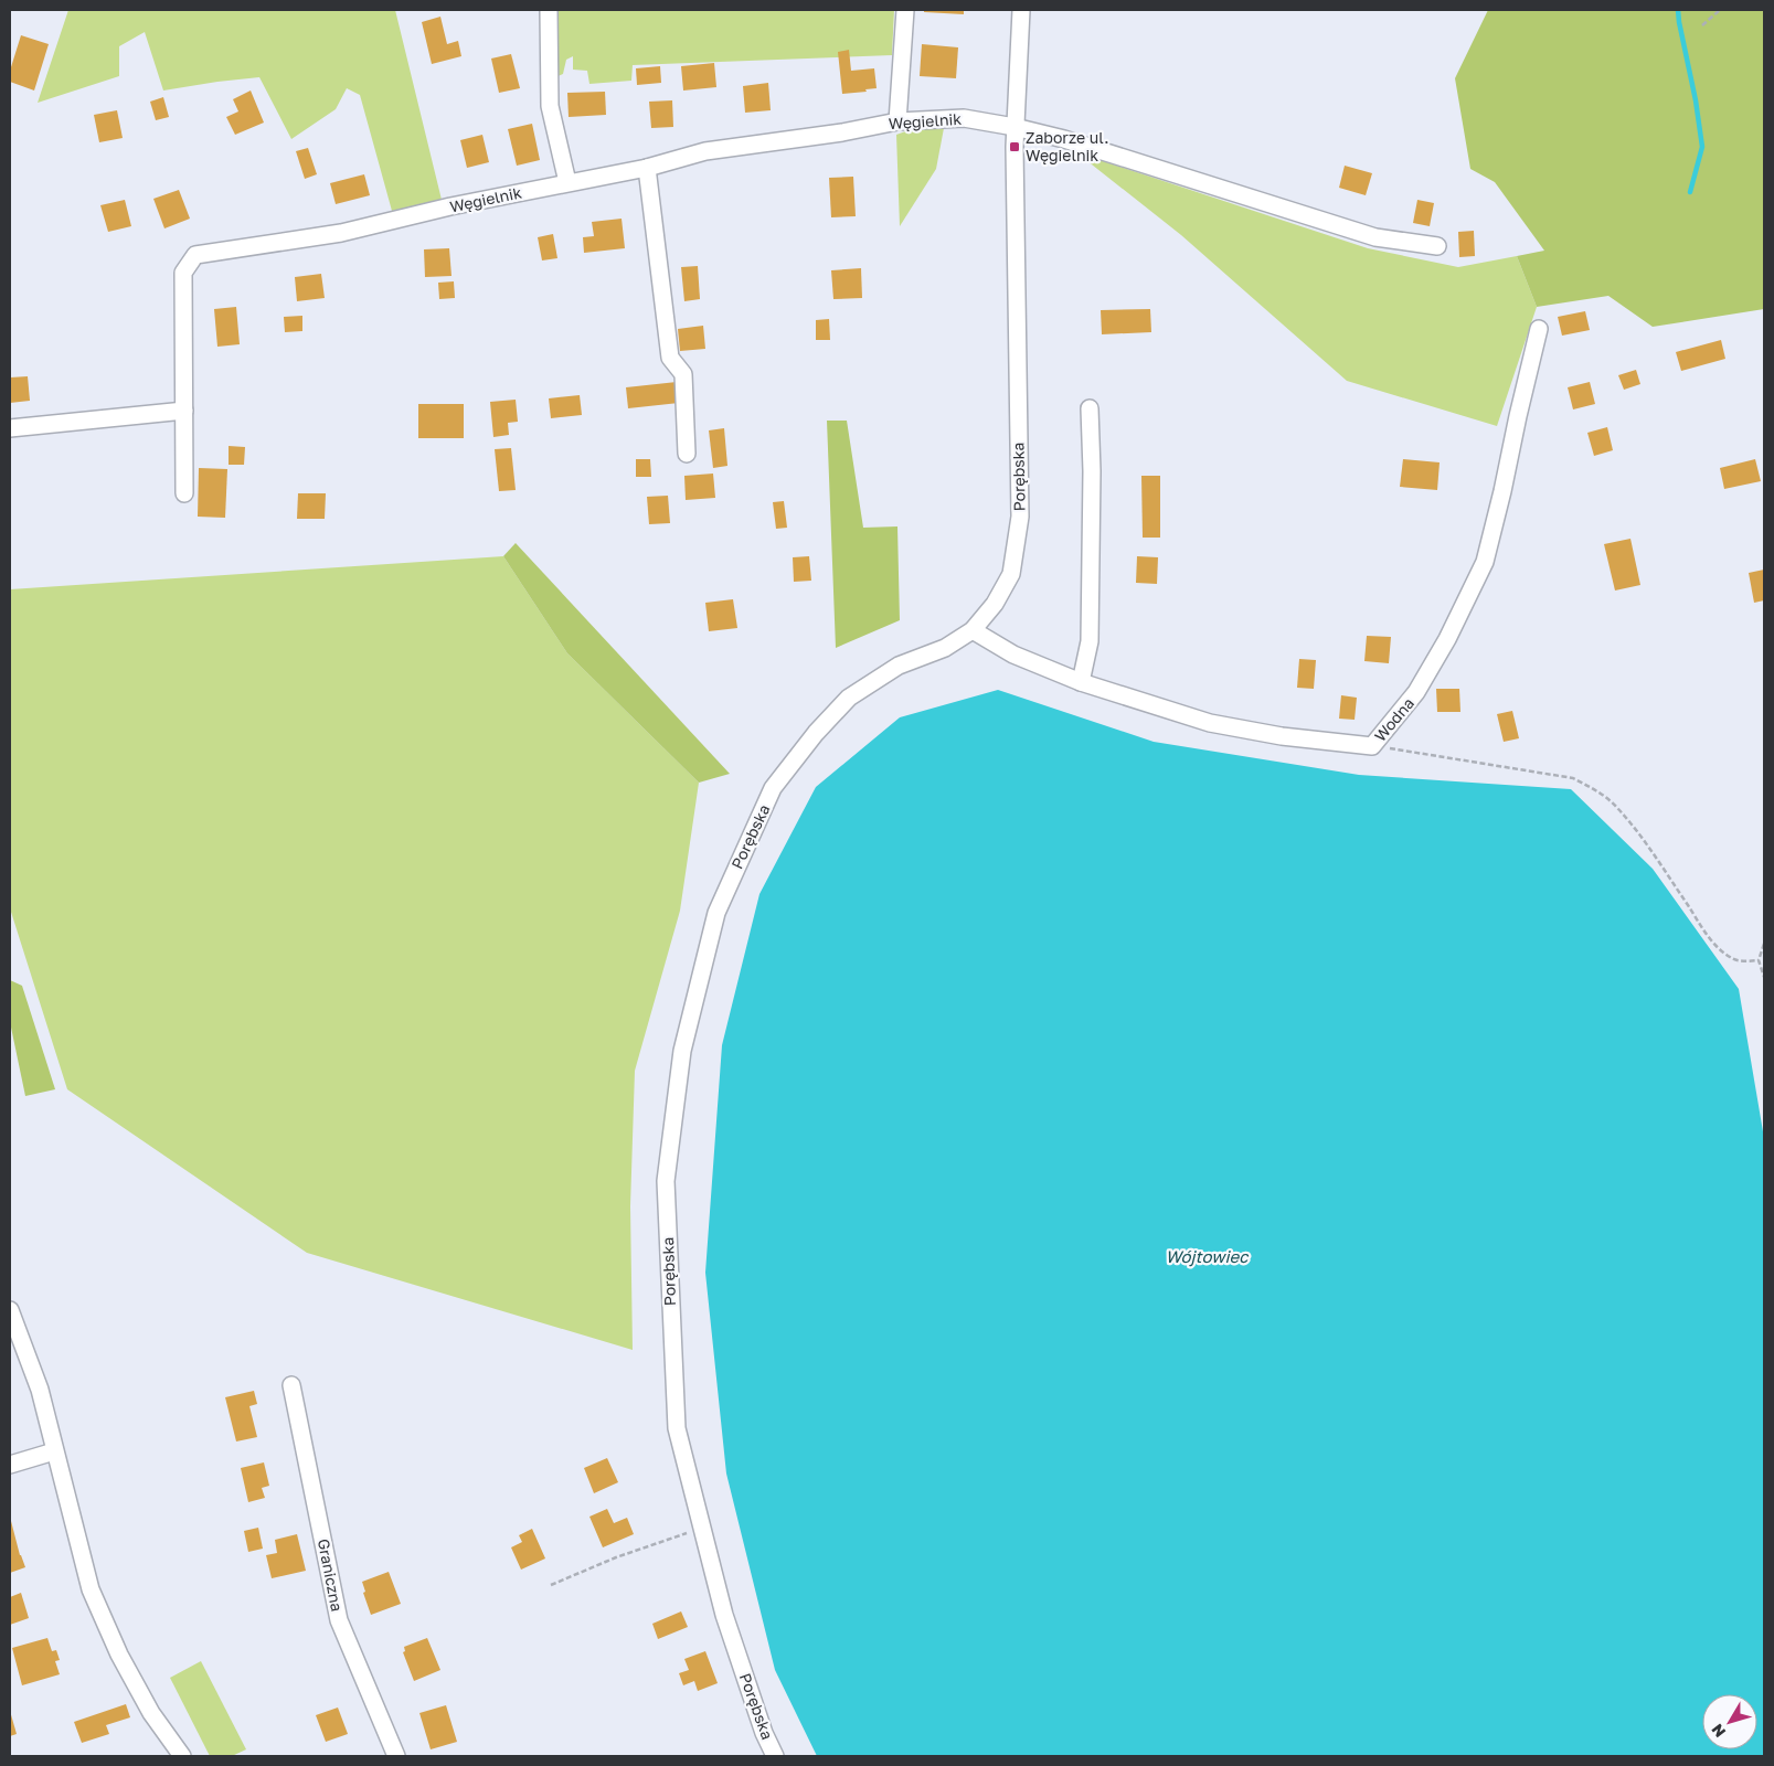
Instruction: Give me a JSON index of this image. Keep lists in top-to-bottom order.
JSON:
{
  "streets": {
    "street": [
      "Węgielnik",
      "Porębska",
      "Wodna",
      "Graniczna"
    ]
  },
  "crossings": [
    ["Węgielnik", "Porębska"],
    ["Porębska", "Wodna"]
  ],
  "water": ["Wójtowiec"],
  "places": {
    "transit": ["Zaborze ul. Węgielnik"]
  },
  "north": "bottom left"
}
